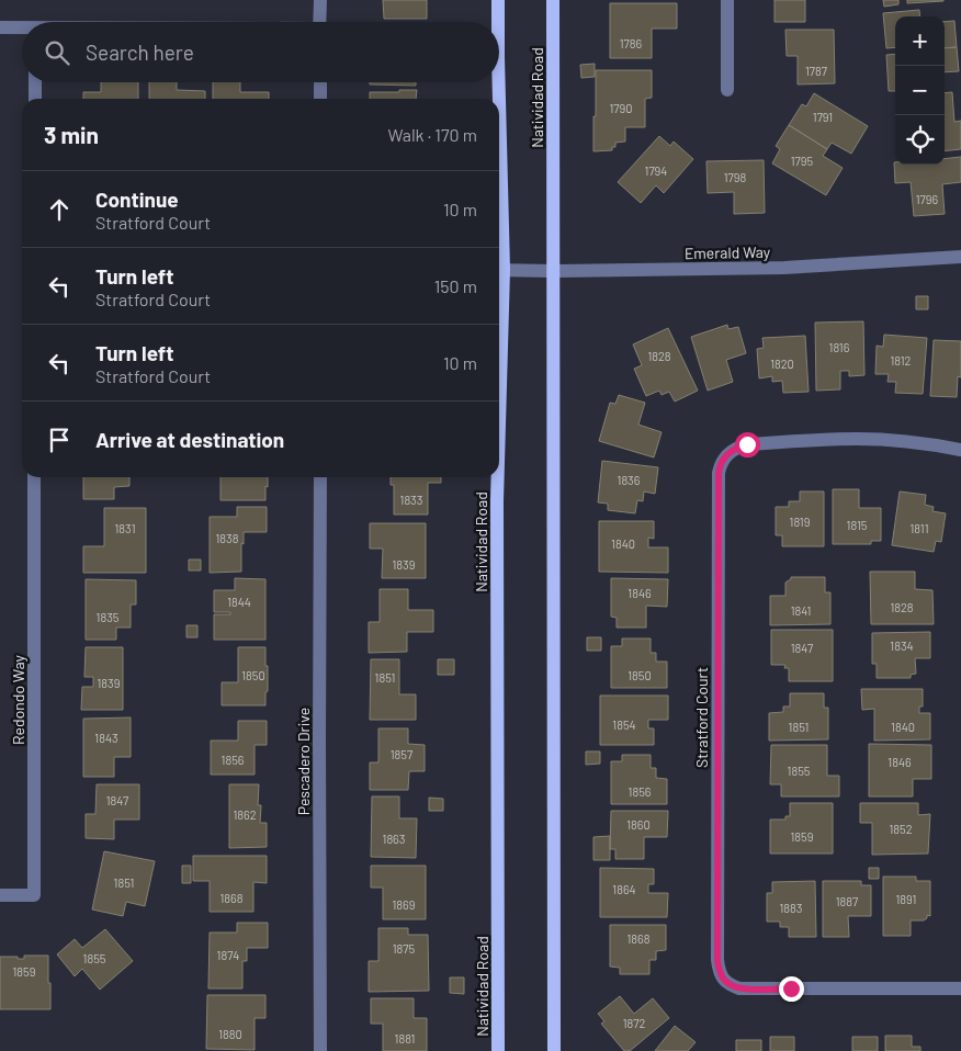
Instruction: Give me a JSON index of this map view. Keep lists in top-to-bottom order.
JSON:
{
  "streets": {
    "main road": ["Natividad Road"],
    "street": [
      "Emerald Way",
      "Redondo Way",
      "Stratford Court",
      "Pescadero Drive"
    ]
  },
  "crossings": [
    ["Natividad Road", "Emerald Way"]
  ],
  "house_numbers": [
    "1786",
    "1787",
    "1790",
    "1791",
    "1795",
    "1794",
    "1798",
    "1796",
    "1816",
    "1828",
    "1812",
    "1820",
    "1836",
    "1833",
    "1819",
    "1815",
    "1831",
    "1811",
    "1838",
    "1840",
    "1839",
    "1846",
    "1844",
    "1828",
    "1841",
    "1835",
    "1834",
    "1847",
    "1850",
    "1850",
    "1851",
    "1839",
    "1854",
    "1851",
    "1840",
    "1843",
    "1857",
    "1856",
    "1846",
    "1855",
    "1856",
    "1847",
    "1862",
    "1860",
    "1852",
    "1859",
    "1863",
    "1851",
    "1864",
    "1868",
    "1891",
    "1887",
    "1869",
    "1883",
    "1868",
    "1875",
    "1874",
    "1855",
    "1859",
    "1872",
    "1880",
    "1881"
  ],
  "page": {
    "map_buttons": ["+", "−"],
    "search": "Search here",
    "heading": ["3 min", "Walk · 170 m"],
    "list": [
      ["Continue", "Stratford Court", "10 m"],
      ["Turn left", "Stratford Court", "150 m"],
      ["Turn left", "Stratford Court", "10 m"],
      "Arrive at destination"
    ]
  }
}
